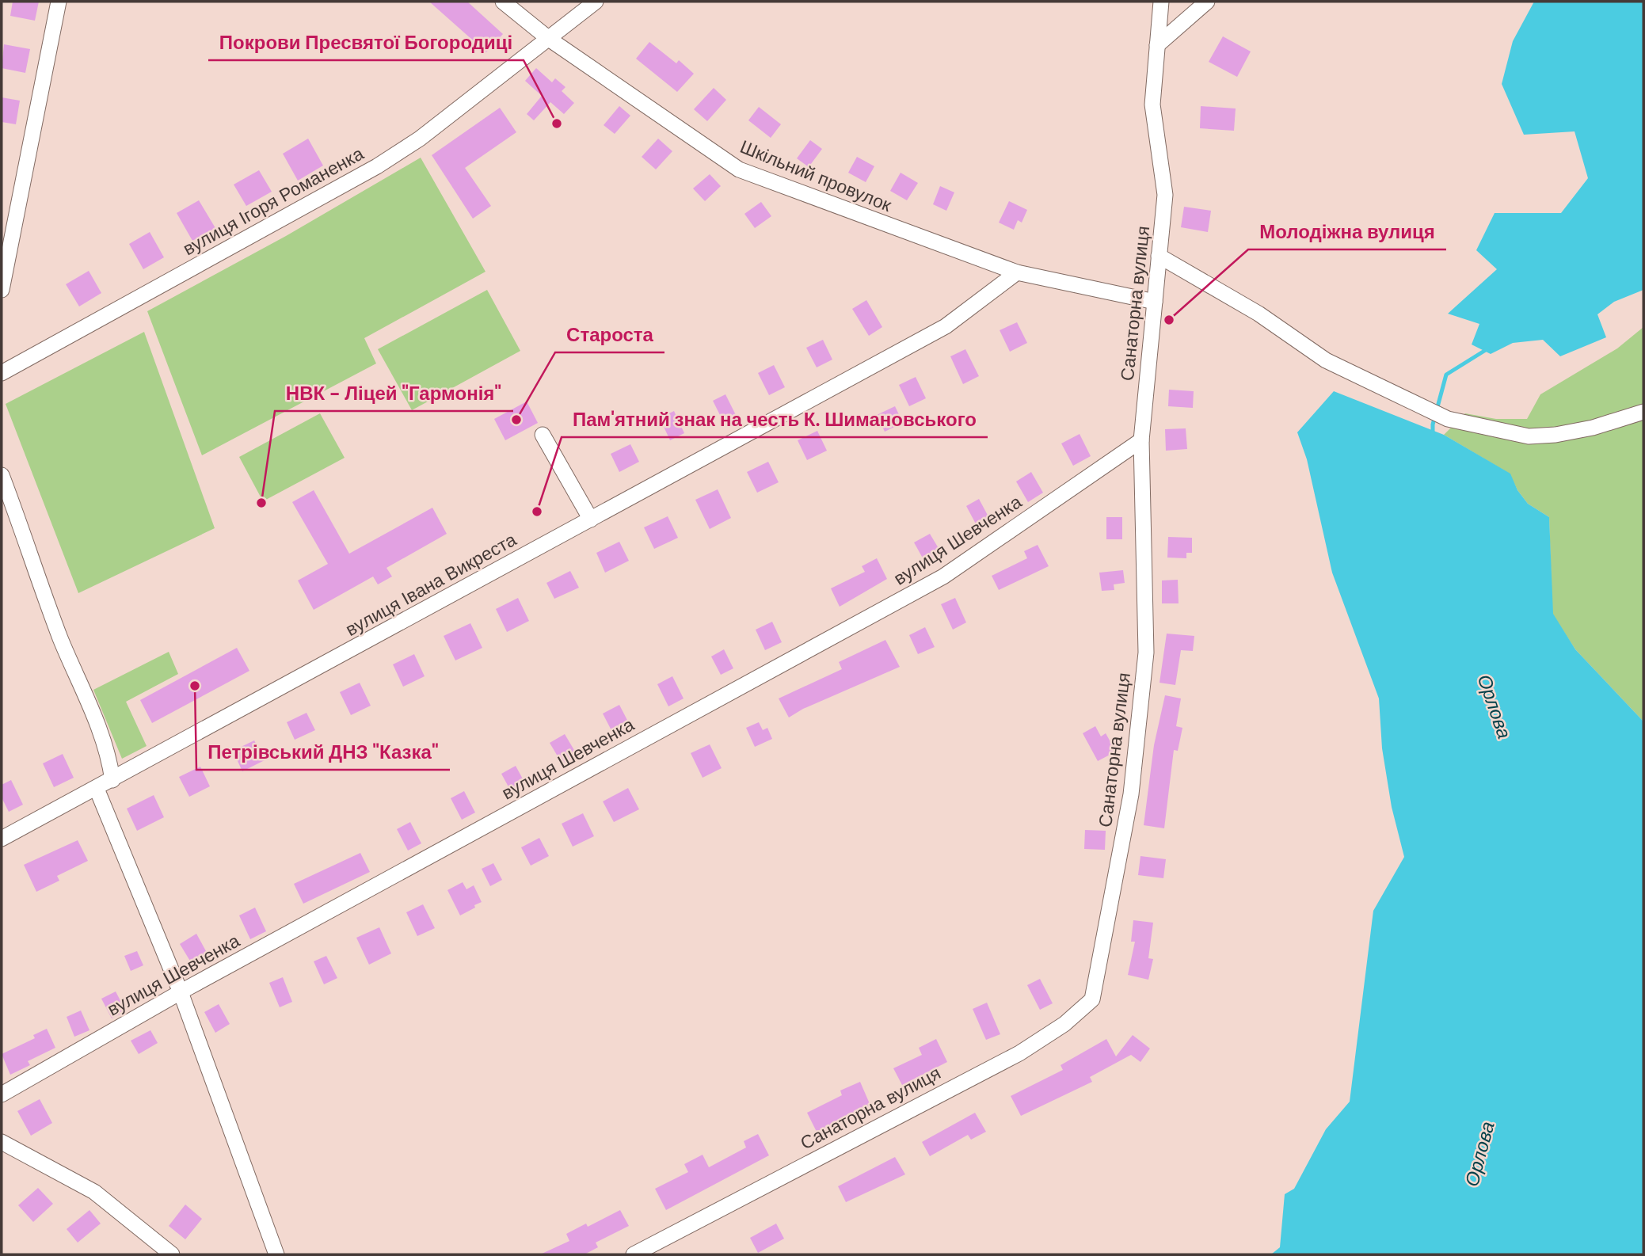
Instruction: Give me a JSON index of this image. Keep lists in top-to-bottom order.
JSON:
{
  "streets": {
    "street": [
      "Шкільний провулок",
      "вулиця Ігоря Романенка",
      "Санаторна вулиця",
      "вулиця Шевченка",
      "вулиця Івана Викреста"
    ]
  },
  "crossings": [
    ["Шкільний провулок", "вулиця Ігоря Романенка"],
    ["Шкільний провулок", "Санаторна вулиця"],
    ["Шкільний провулок", "вулиця Івана Викреста"],
    ["Санаторна вулиця", "вулиця Шевченка"]
  ],
  "water": ["Орлова"],
  "places": [
    "Покрови Пресвятої Богородиці",
    "Молодіжна вулиця",
    "Староста",
    "НВК - Ліцей \"Гармонія\"",
    "Пам'ятний знак на честь К. Шимановського",
    "Петрівський ДНЗ \"Казка\""
  ]
}
